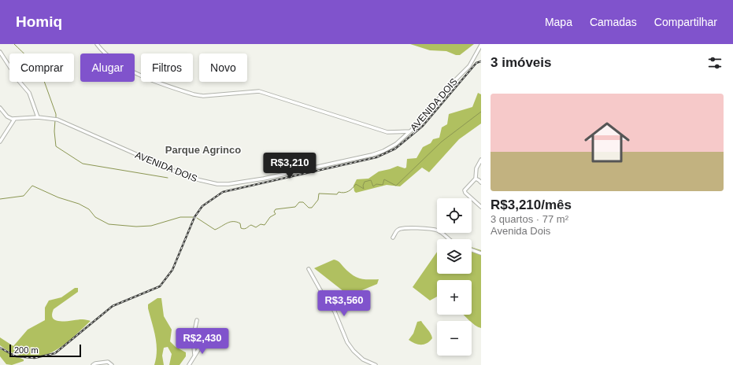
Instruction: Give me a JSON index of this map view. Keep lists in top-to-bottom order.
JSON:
{
  "streets": {
    "street": ["AVENIDA DOIS"]
  },
  "districts": ["Parque Agrinco"],
  "scale_bar": "200 m",
  "page": {
    "header": "Homiq",
    "nav": ["Mapa", "Camadas", "Compartilhar"],
    "heading": "3 imóveis",
    "chip": [
      "Comprar",
      "Alugar",
      "Filtros",
      "Novo"
    ],
    "list": [
      {
        "name": "R$3,210/mês",
        "note": "3 quartos · 77 m² · Avenida Dois"
      }
    ],
    "price": ["R$3,210", "R$3,560", "R$2,430"],
    "map_buttons": ["+", "−"],
    "scale": "200 m"
  }
}
